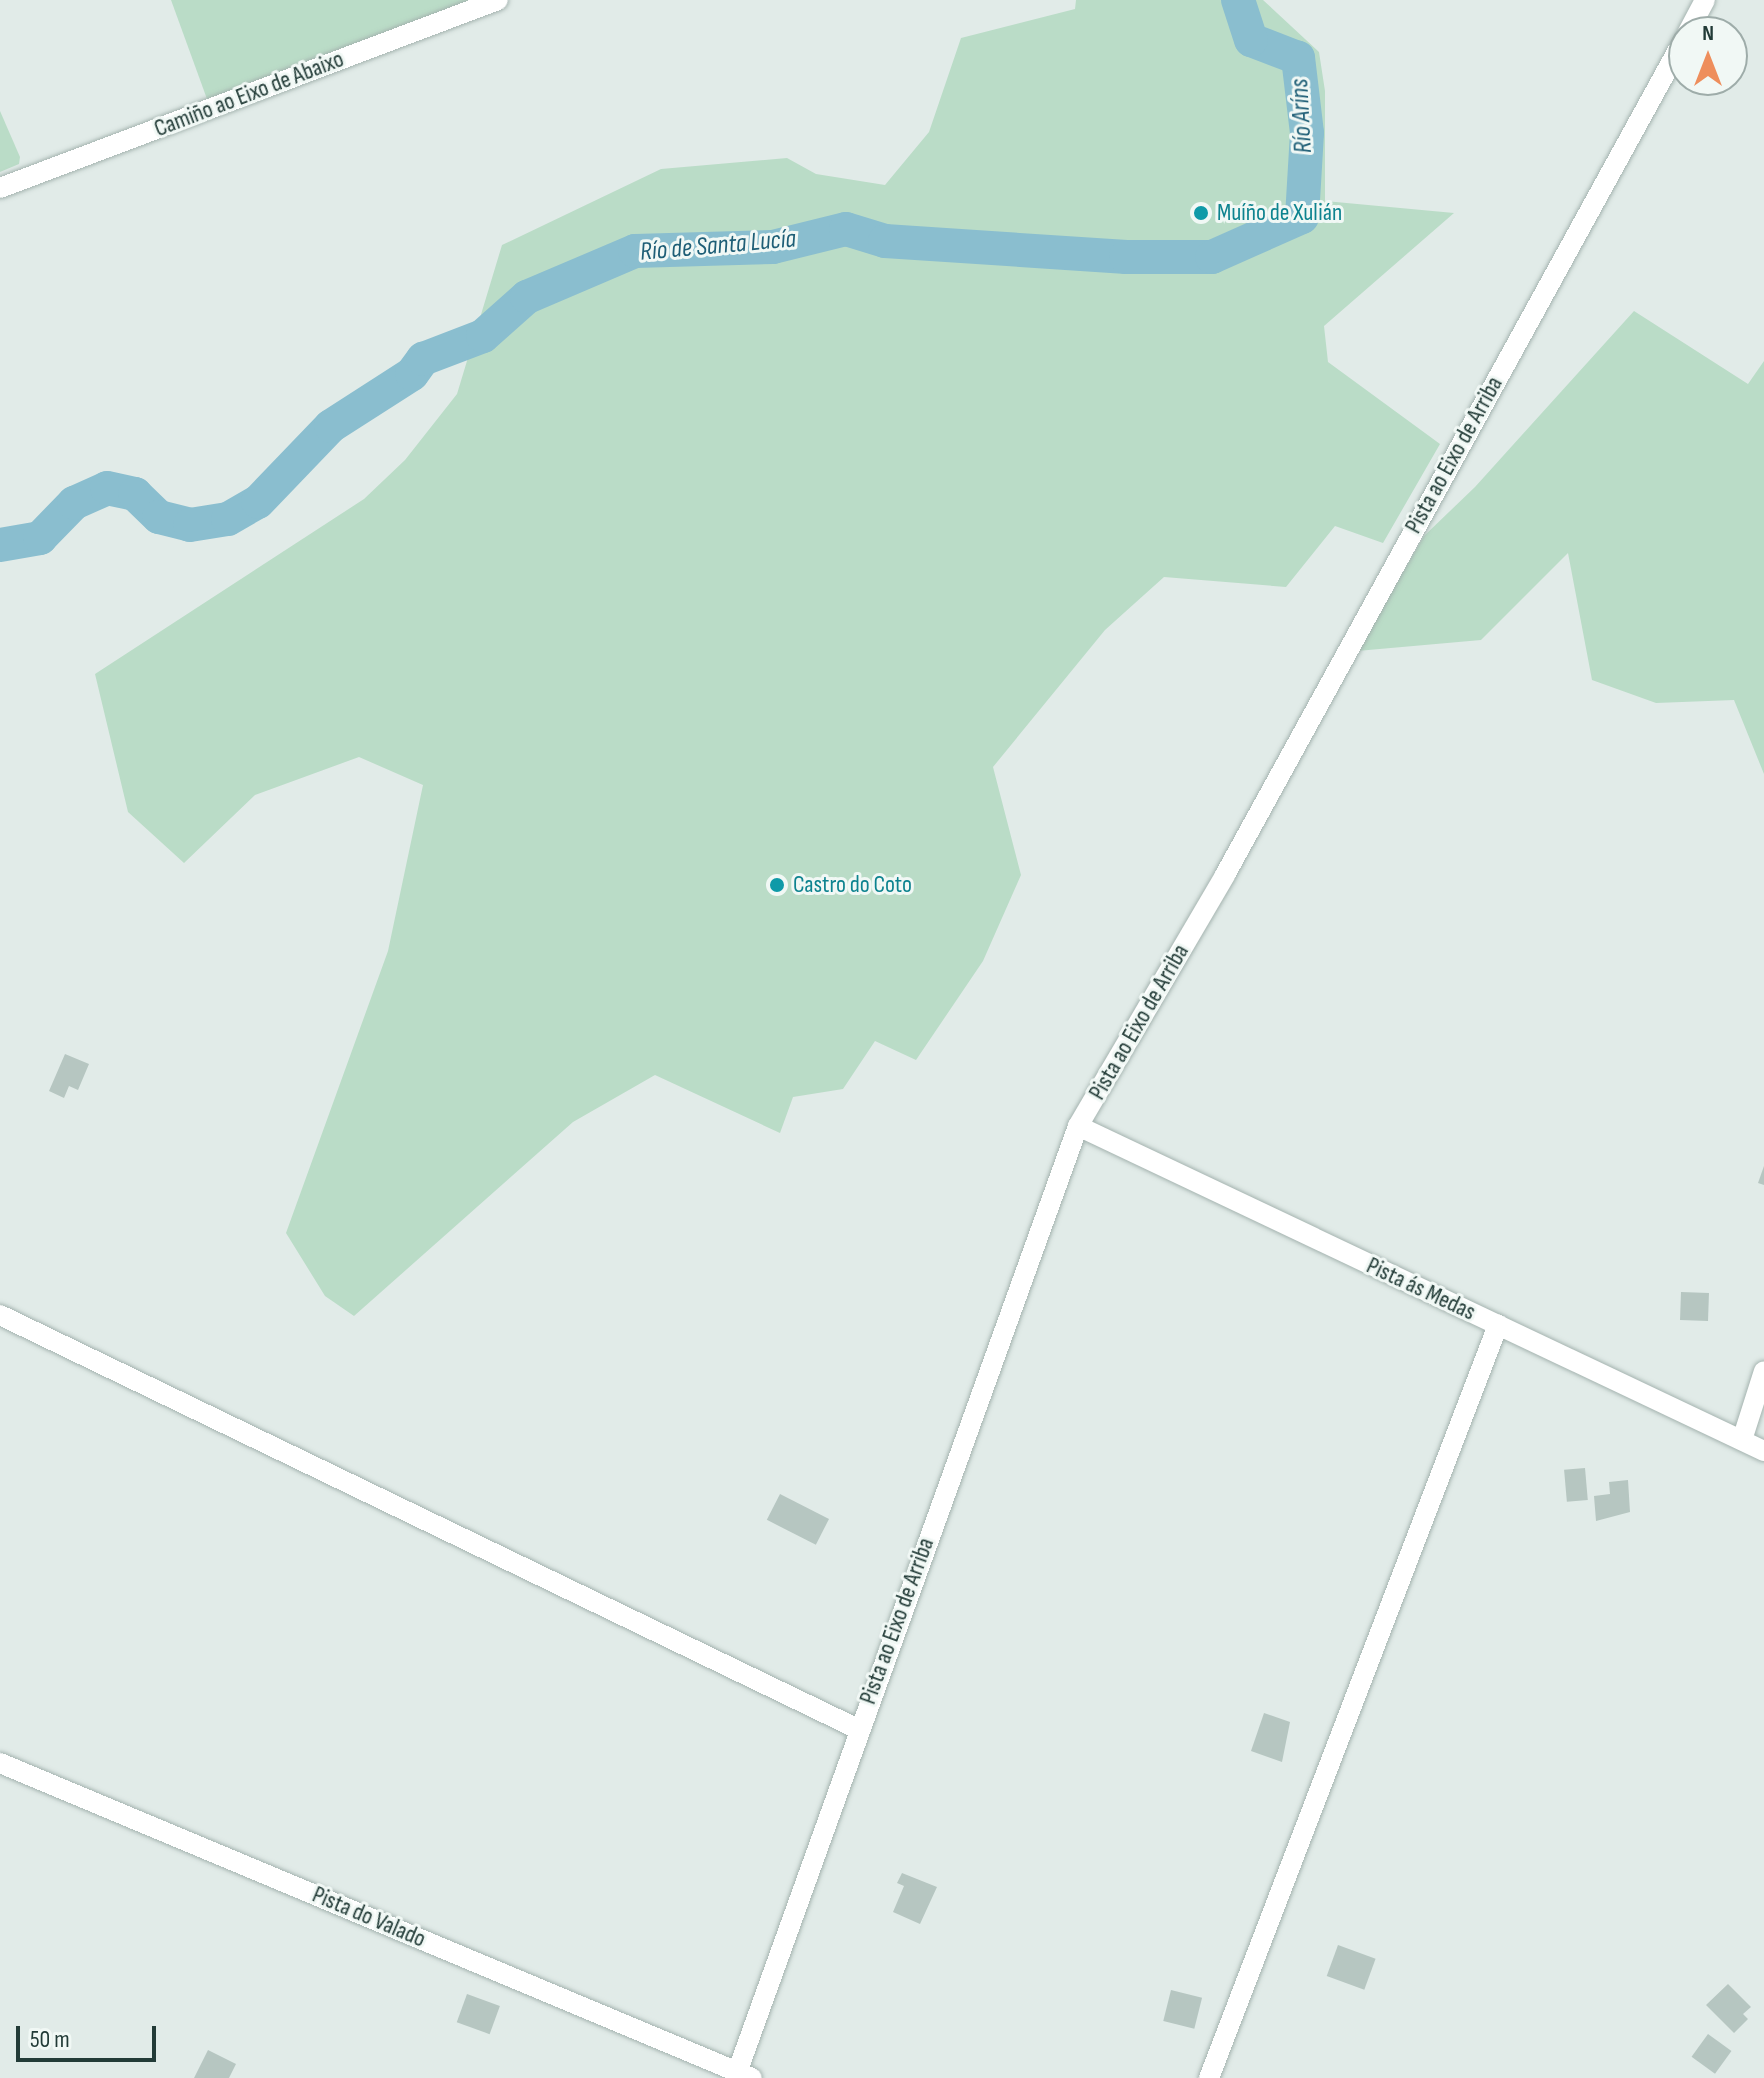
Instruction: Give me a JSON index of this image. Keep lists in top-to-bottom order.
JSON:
{
  "streets": {
    "street": [
      "Camiño ao Eixo de Abaixo",
      "Pista ao Eixo de Arriba",
      "Pista ás Medas",
      "Pista do Valado"
    ]
  },
  "crossings": [
    ["Pista ao Eixo de Arriba", "Pista ás Medas"],
    ["Pista ao Eixo de Arriba", "Pista do Valado"]
  ],
  "water": ["Río Aríns", "Río de Santa Lucía"],
  "places": ["Muíño de Xulián", "Castro do Coto"],
  "scale_bar": "50 m",
  "north": "top"
}
